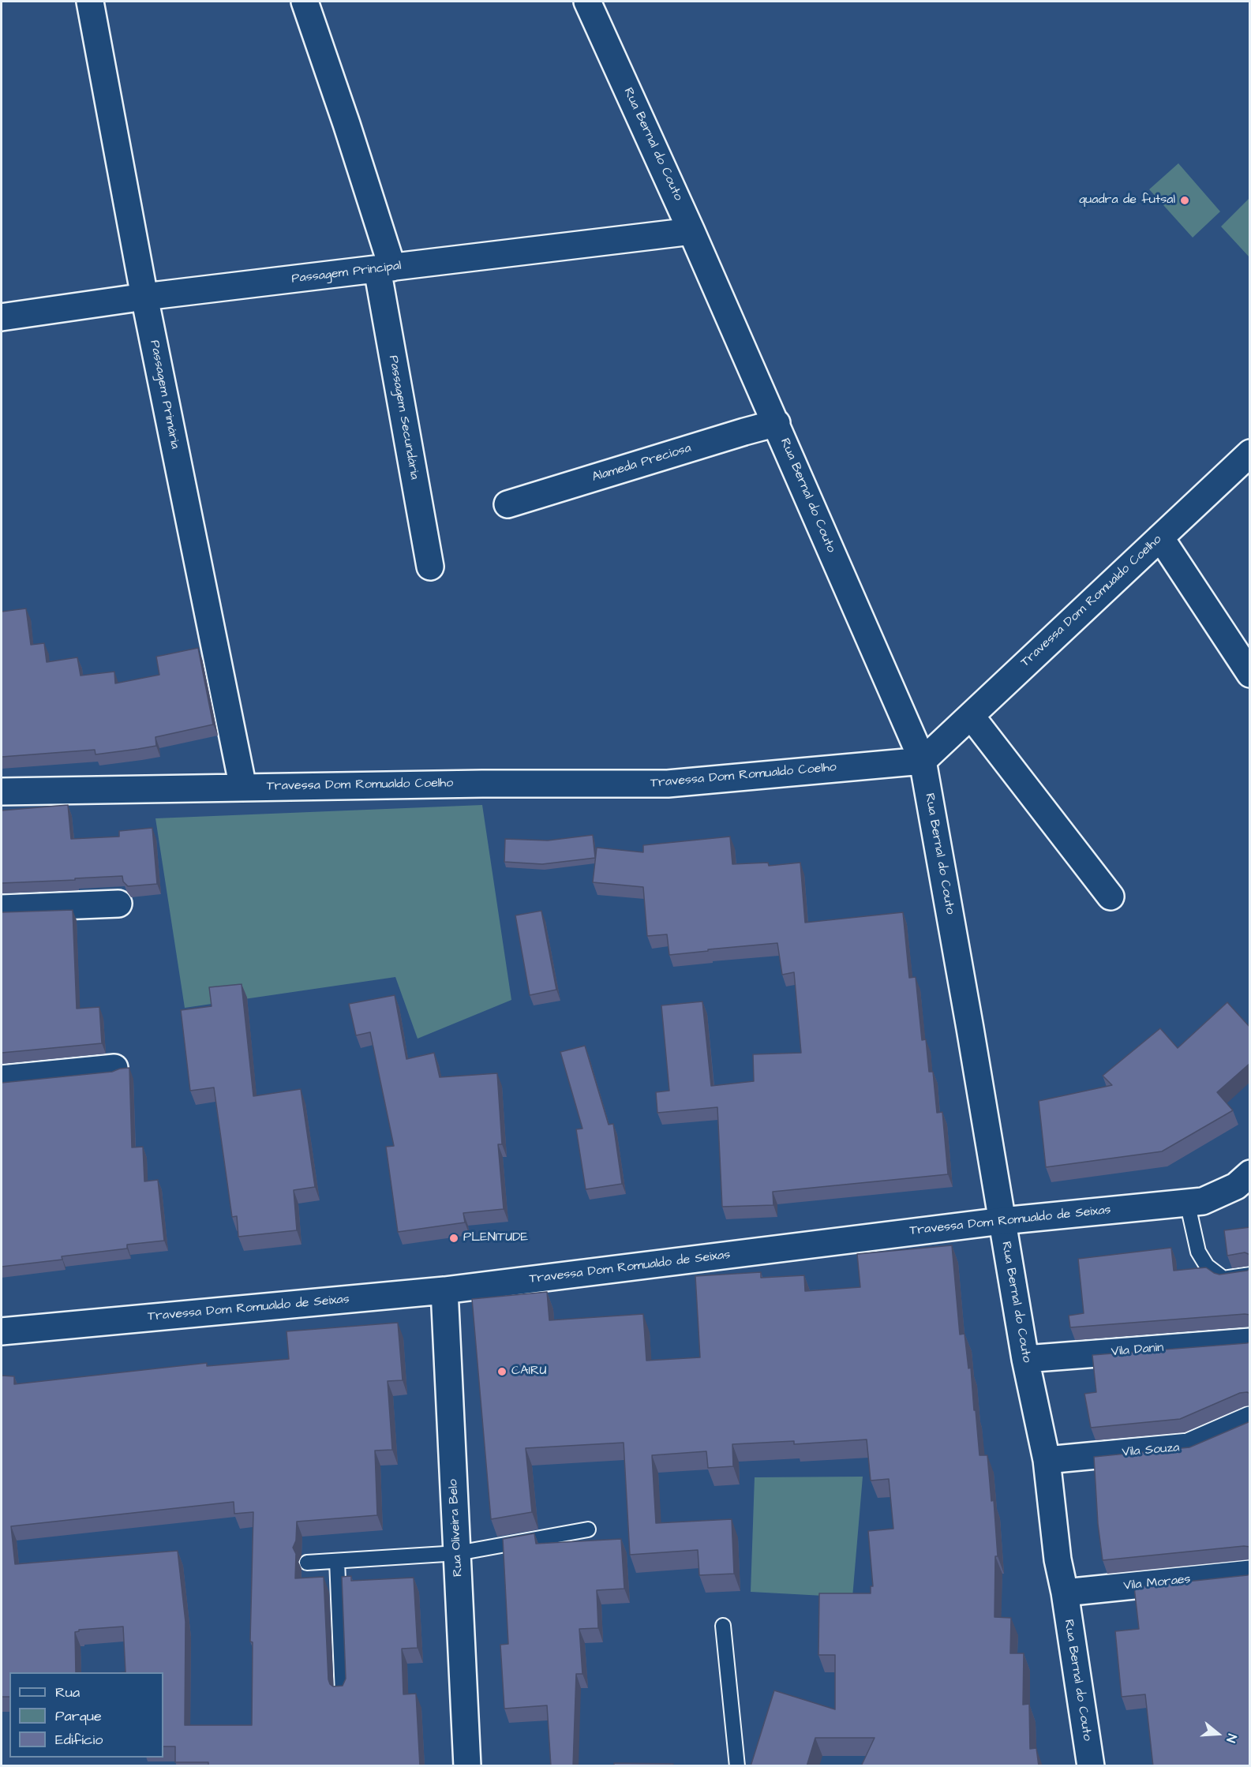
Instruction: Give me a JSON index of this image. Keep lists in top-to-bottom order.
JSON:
{
  "streets": {
    "street": [
      "Rua Bernal do Couto",
      "Passagem Principal",
      "Passagem Primária",
      "Passagem Secundária",
      "Alameda Preciosa",
      "Travessa Dom Romualdo Coelho",
      "Travessa Dom Romualdo de Seixas",
      "Vila Danin",
      "Vila Souza",
      "Rua Oliveira Belo",
      "Vila Moraes"
    ]
  },
  "crossings": [
    ["Rua Bernal do Couto", "Passagem Principal"],
    ["Rua Bernal do Couto", "Alameda Preciosa"],
    ["Rua Bernal do Couto", "Travessa Dom Romualdo Coelho"],
    ["Rua Bernal do Couto", "Travessa Dom Romualdo de Seixas"],
    ["Rua Bernal do Couto", "Vila Danin"],
    ["Rua Bernal do Couto", "Vila Souza"],
    ["Rua Bernal do Couto", "Vila Moraes"],
    ["Passagem Principal", "Passagem Primária"],
    ["Passagem Principal", "Passagem Secundária"],
    ["Passagem Primária", "Travessa Dom Romualdo Coelho"],
    ["Travessa Dom Romualdo de Seixas", "Rua Oliveira Belo"]
  ],
  "places": ["quadra de futsal", "PLENITUDE", "CAIRU"],
  "legend": ["Rua", "Parque", "Edifício"],
  "north": "right"
}
